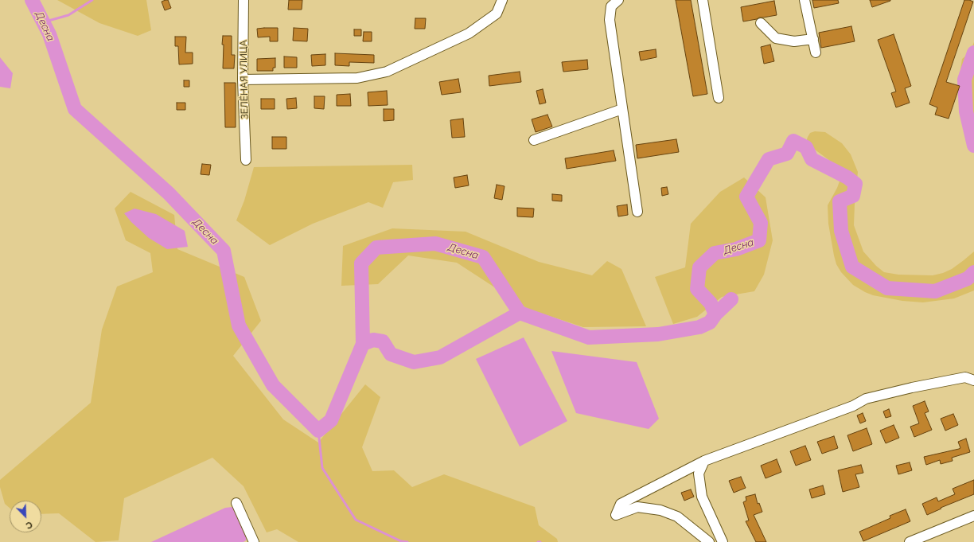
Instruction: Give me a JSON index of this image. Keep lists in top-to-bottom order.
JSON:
{
  "streets": {
    "street": ["ЗЕЛЁНАЯ УЛИЦА"]
  },
  "water": ["Десна"],
  "north": "bottom right"
}
